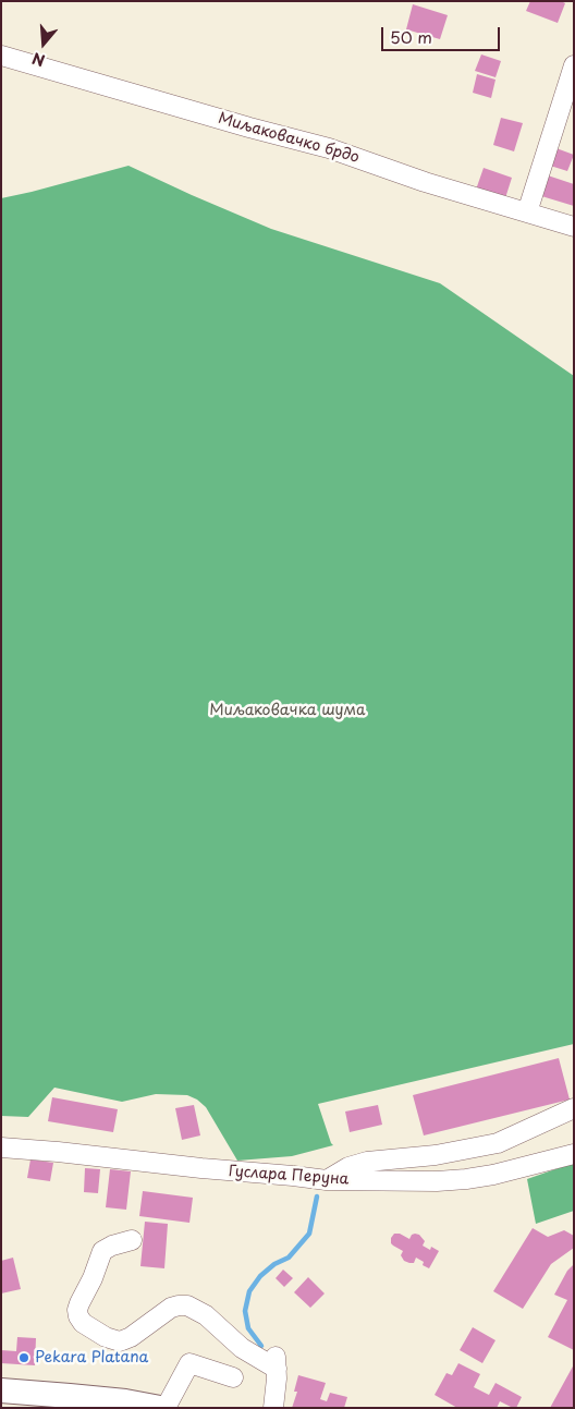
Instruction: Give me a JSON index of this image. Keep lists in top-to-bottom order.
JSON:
{
  "streets": {
    "street": ["Миљаковачко брдо", "Гуслара Перуна"]
  },
  "parks": ["Миљаковачка шума"],
  "places": ["Pekara Platana"],
  "scale_bar": "50 m",
  "north": "bottom"
}
